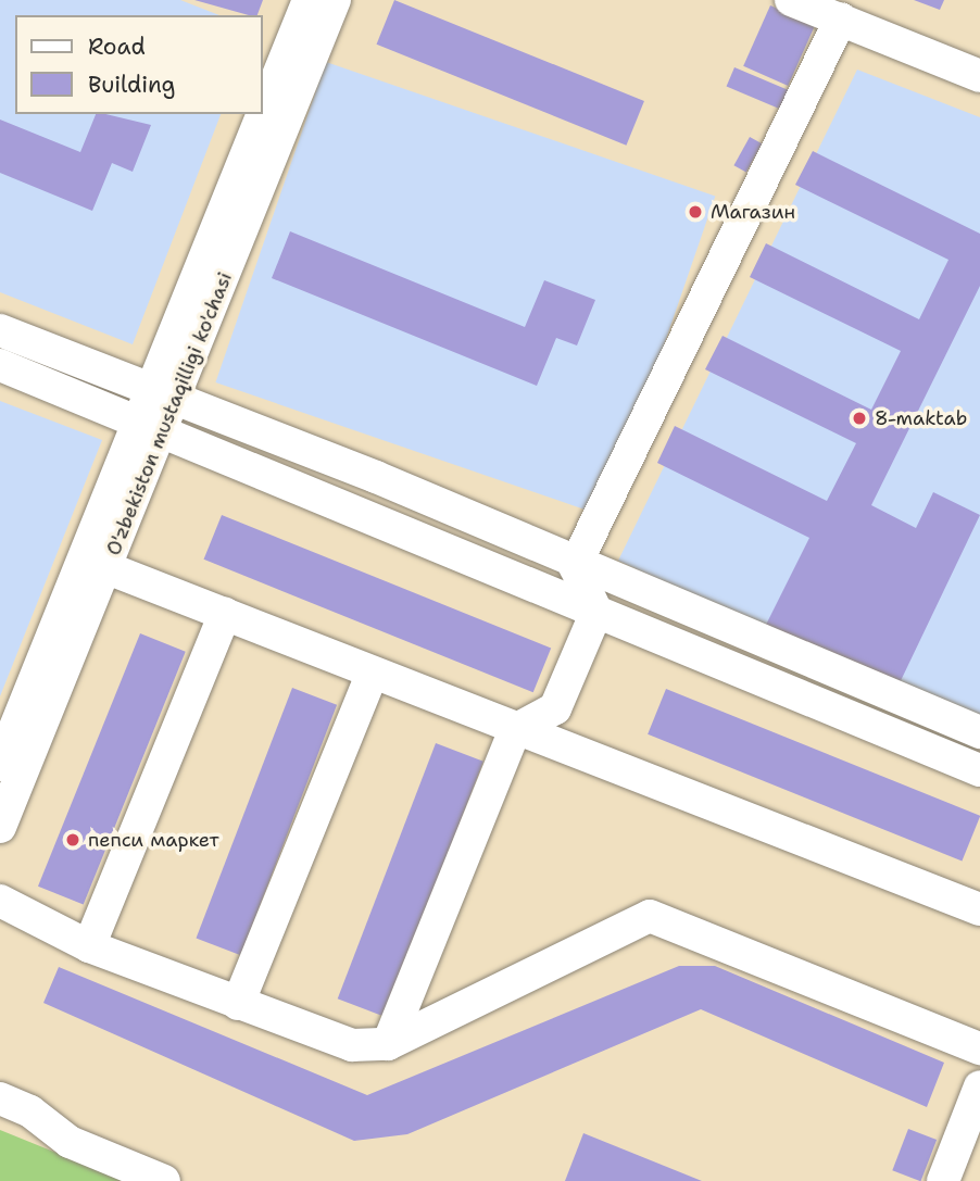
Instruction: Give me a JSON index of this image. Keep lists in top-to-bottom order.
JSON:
{
  "streets": {
    "street": ["O'zbekiston mustaqilligi ko'chasi"]
  },
  "places": ["Магазин", "8-maktab", "пепси маркет"],
  "legend": ["Road", "Building"]
}
